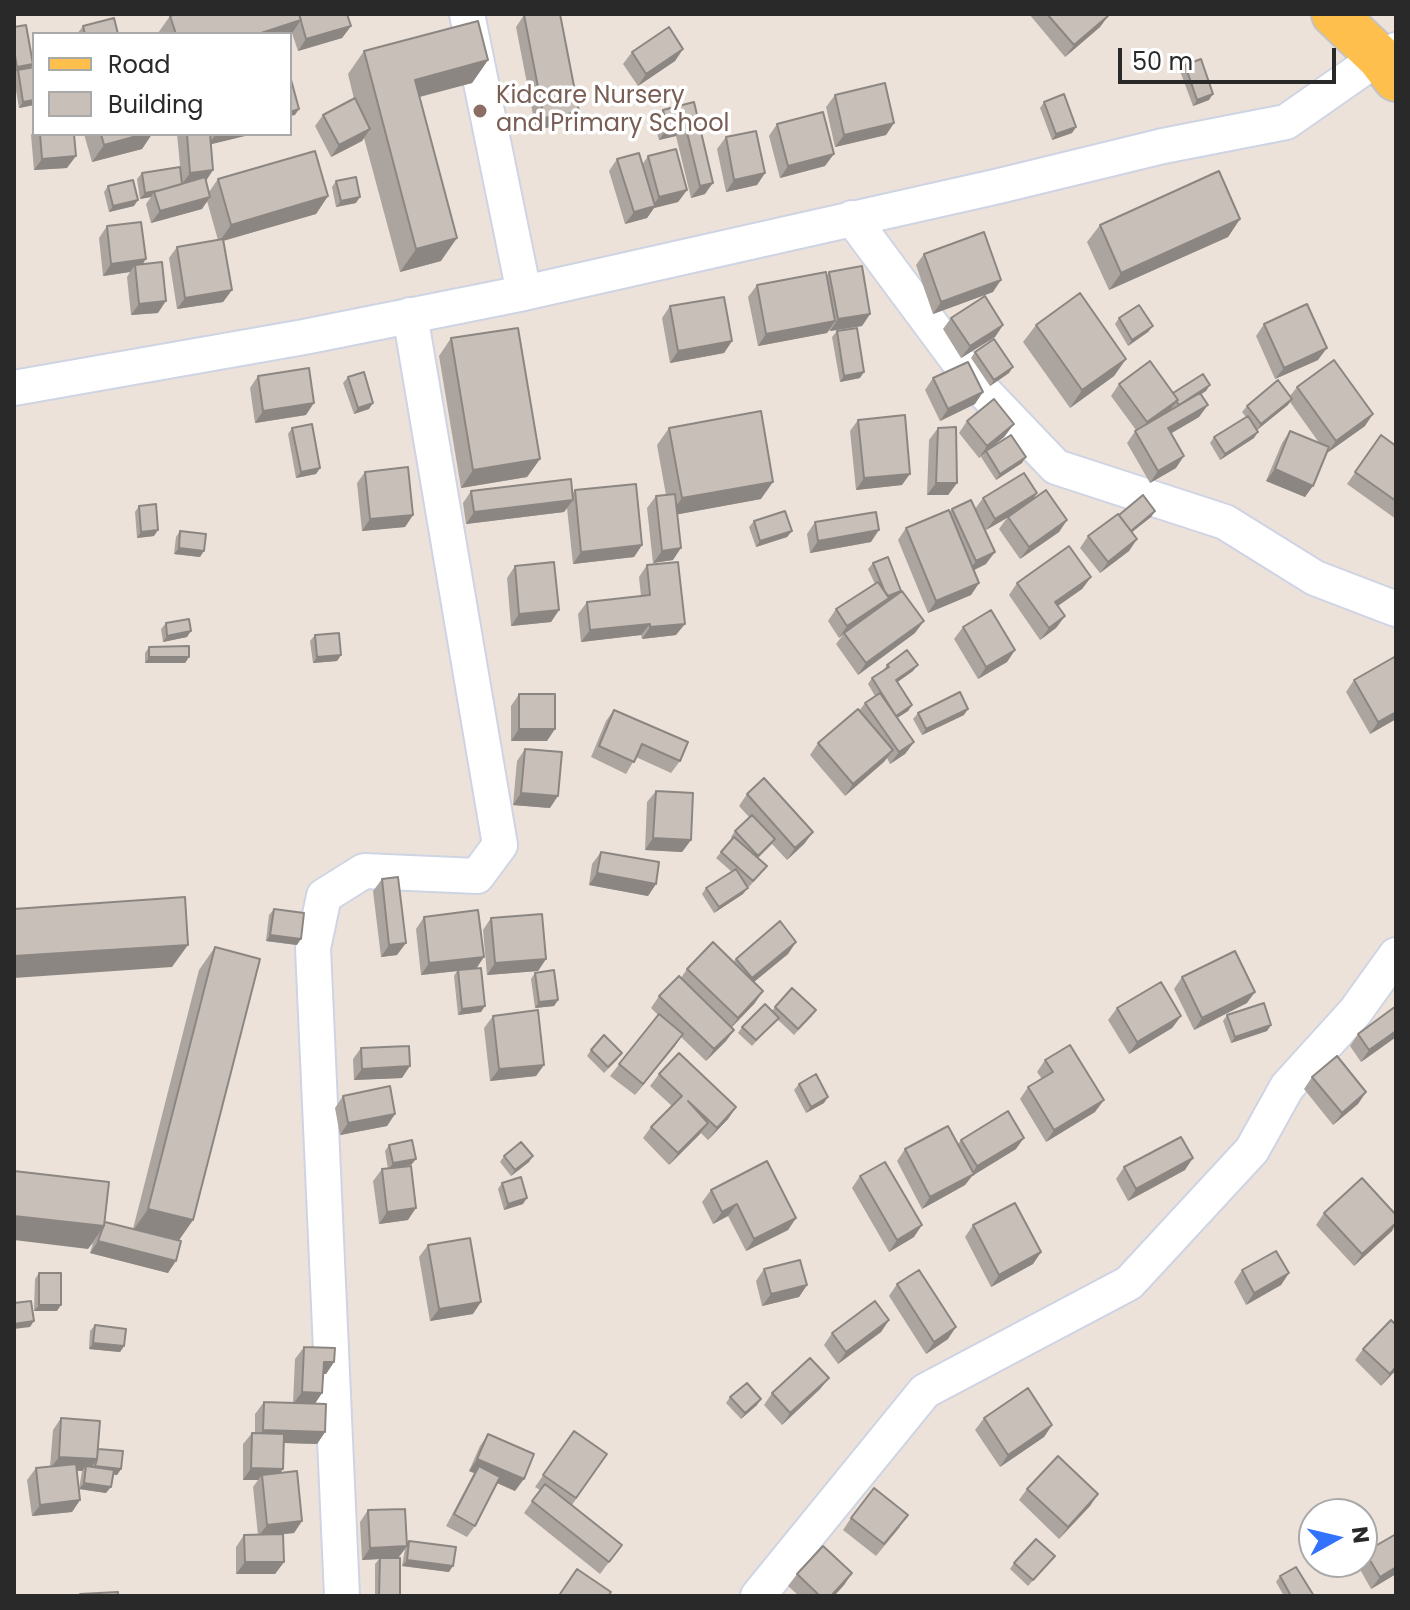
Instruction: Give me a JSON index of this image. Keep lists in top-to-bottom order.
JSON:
{
  "places": ["Kidcare Nursery and Primary School"],
  "legend": ["Road", "Building"],
  "scale_bar": "50 m",
  "north": "right"
}
